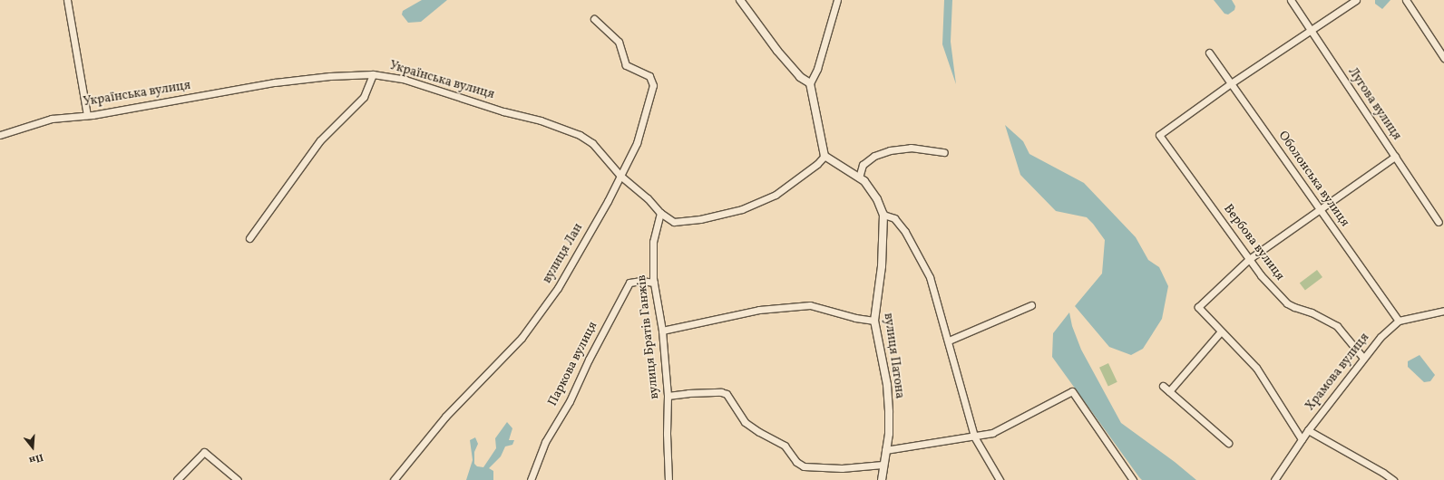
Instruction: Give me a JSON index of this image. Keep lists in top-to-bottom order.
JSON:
{
  "streets": {
    "street": [
      "Українська вулиця",
      "Лугова вулиця",
      "Оболонська вулиця",
      "Вербова вулиця",
      "вулиця Лан",
      "вулиця Братів Ганжів",
      "вулиця Патона",
      "Паркова вулиця",
      "Храмова вулиця"
    ]
  },
  "crossings": [
    ["Українська вулиця", "вулиця Лан"],
    ["Українська вулиця", "вулиця Братів Ганжів"],
    ["Оболонська вулиця", "Вербова вулиця"],
    ["Оболонська вулиця", "Храмова вулиця"],
    ["Вербова вулиця", "Храмова вулиця"],
    ["вулиця Братів Ганжів", "Паркова вулиця"]
  ],
  "north": "bottom"
}
